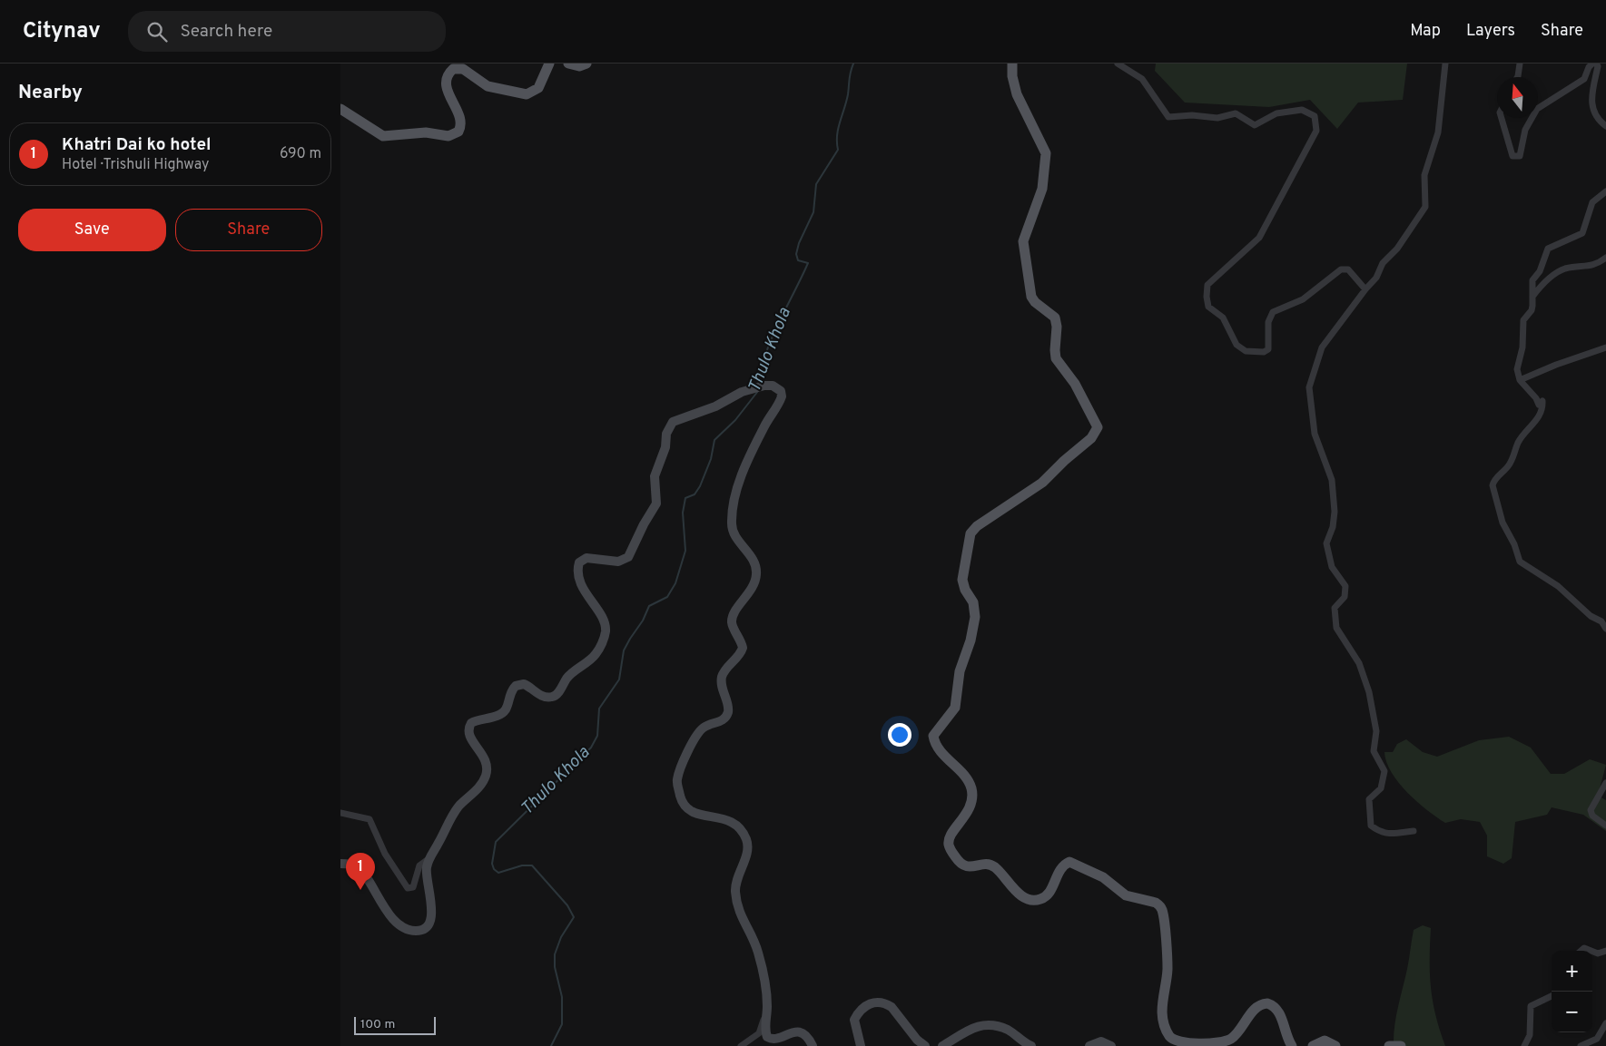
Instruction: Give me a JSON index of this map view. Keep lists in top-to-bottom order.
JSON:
{
  "water": ["Thulo Khola"],
  "scale_bar": "100 m",
  "north": "top",
  "page": {
    "header": "Citynav",
    "search": "Search here",
    "nav": ["Map", "Layers", "Share"],
    "heading": "Nearby",
    "list": [
      {
        "mark": "1",
        "name": "Khatri Dai ko hotel",
        "note": "Hotel · Trishuli Highway",
        "value": "690 m"
      }
    ],
    "buttons": ["Save", "Share"],
    "pins": "1",
    "map_buttons": ["+", "−"],
    "scale": "100 m"
  }
}
